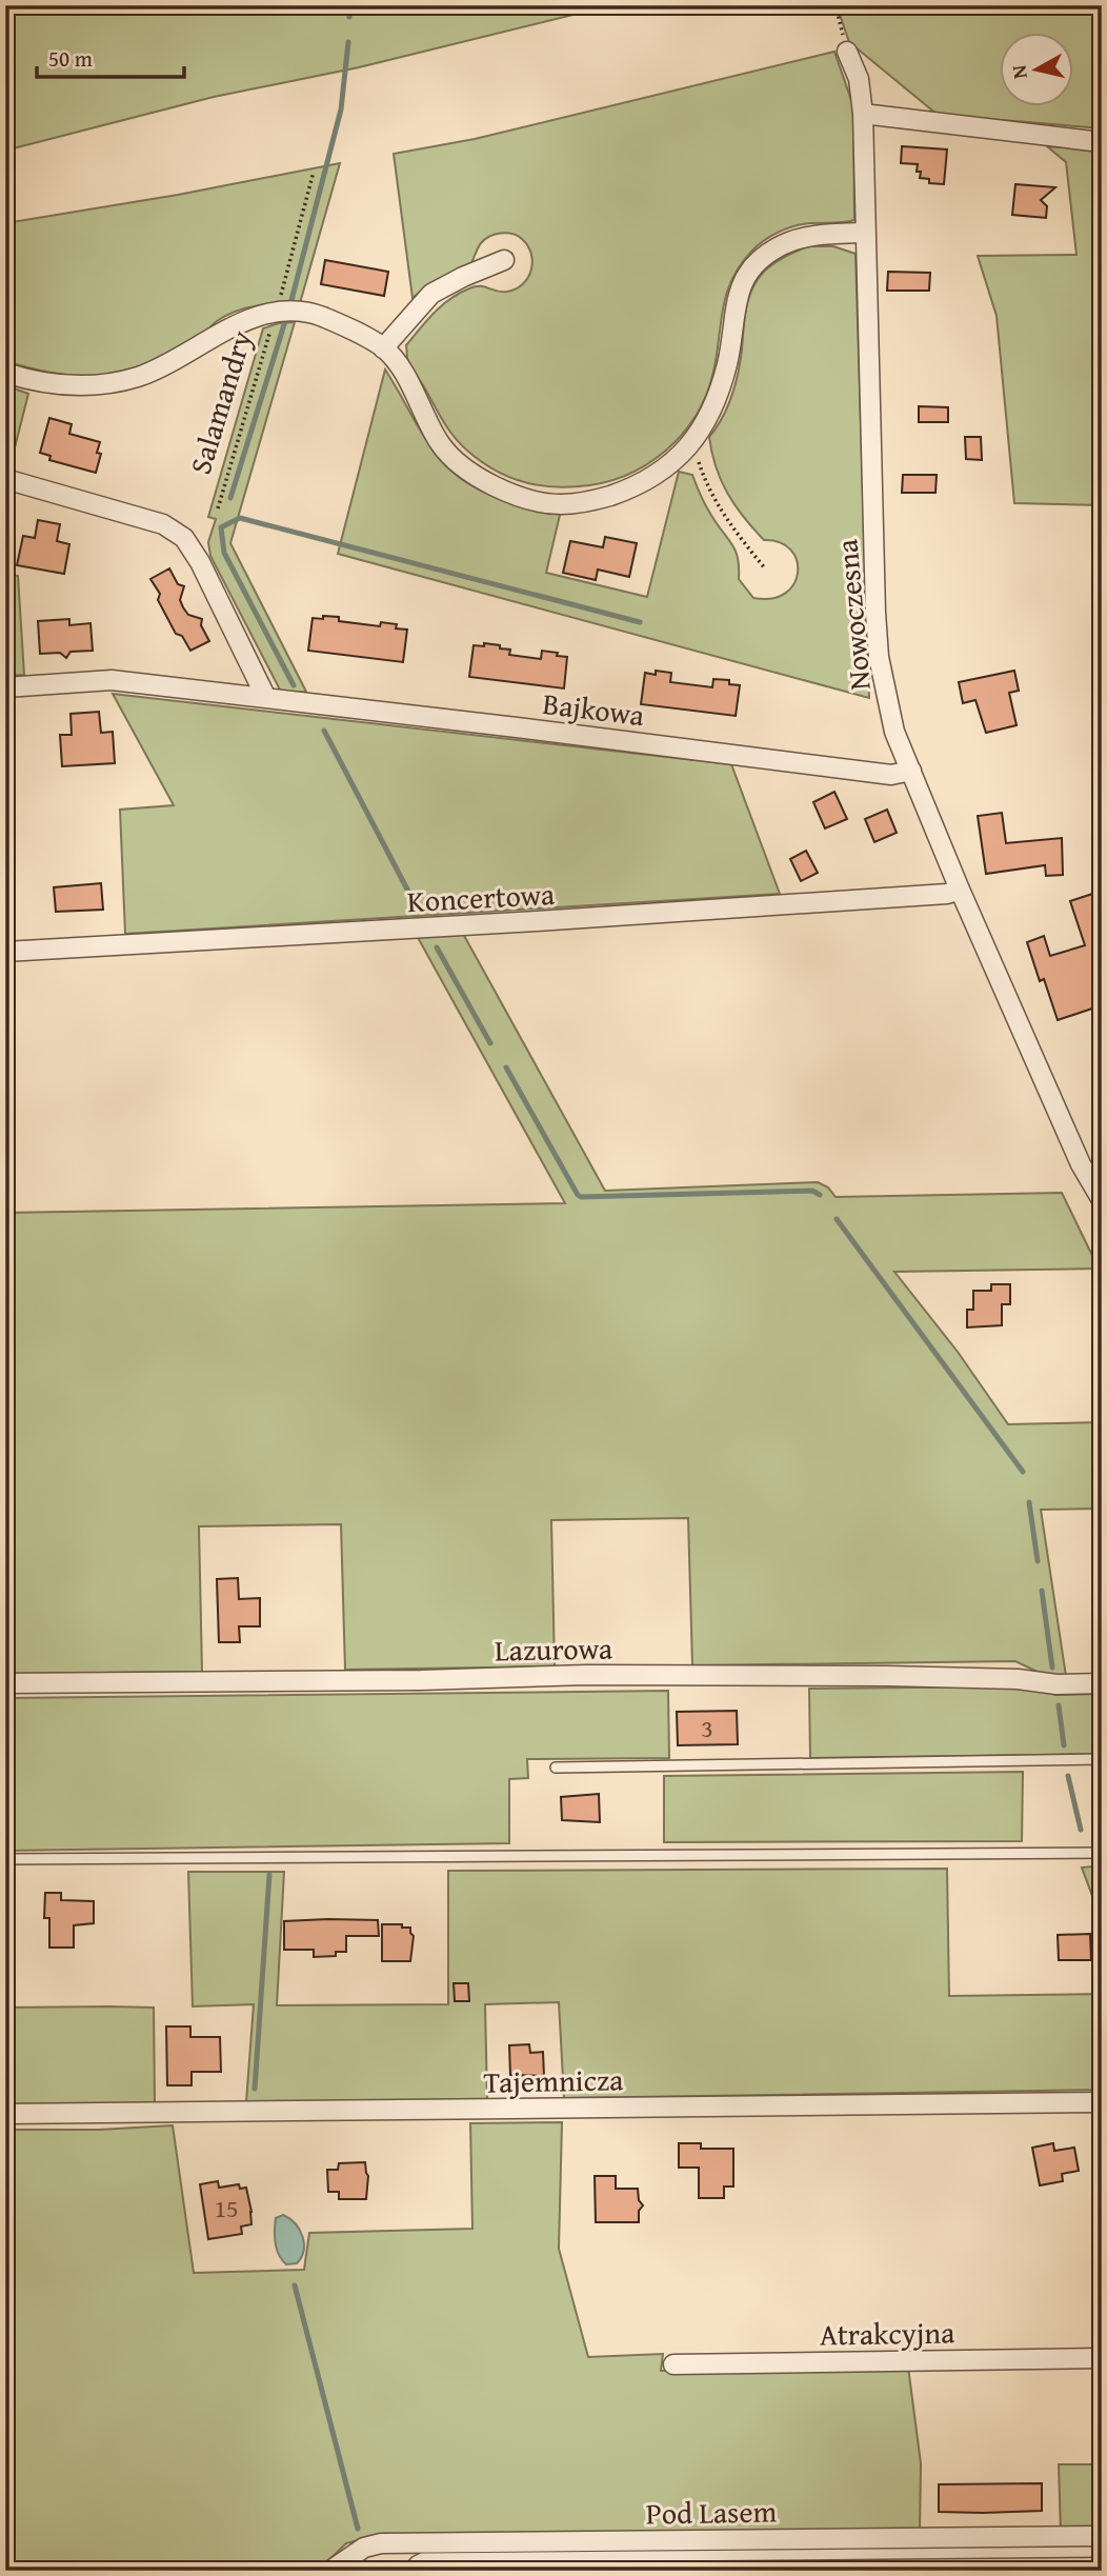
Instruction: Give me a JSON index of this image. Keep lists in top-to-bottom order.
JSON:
{
  "streets": {
    "street": [
      "Salamandry",
      "Nowoczesna",
      "Bajkowa",
      "Koncertowa",
      "Lazurowa",
      "Tajemnicza",
      "Atrakcyjna",
      "Pod Lasem"
    ]
  },
  "crossings": [
    ["Salamandry", "Nowoczesna"],
    ["Nowoczesna", "Bajkowa"],
    ["Nowoczesna", "Koncertowa"]
  ],
  "house_numbers": ["3", "15"],
  "scale_bar": "50 m",
  "north": "left"
}
